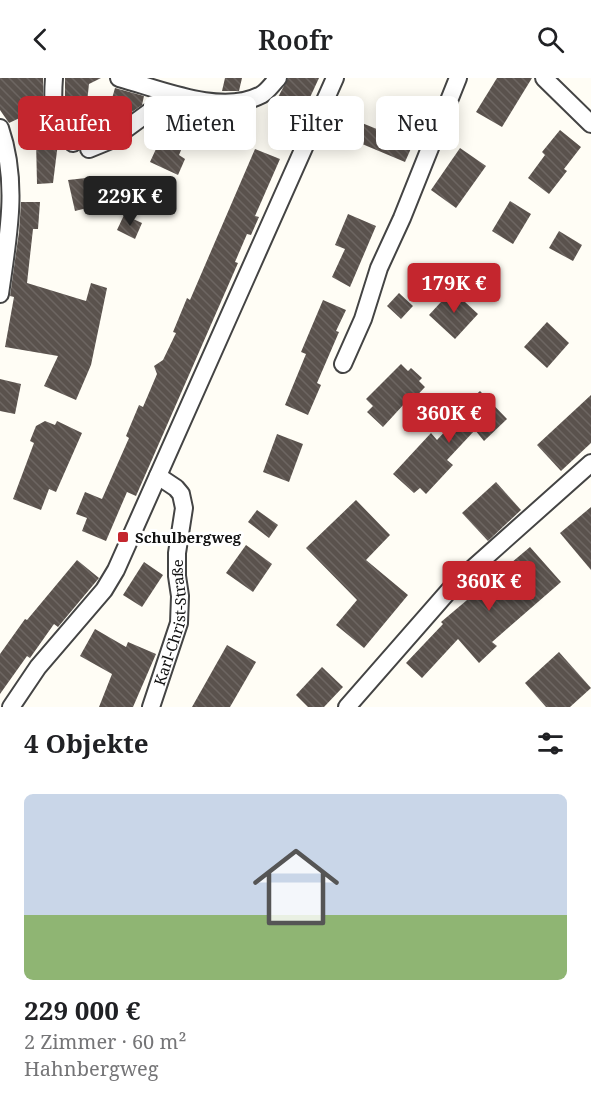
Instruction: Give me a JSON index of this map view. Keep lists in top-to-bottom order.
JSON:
{
  "streets": {
    "street": ["Karl-Christ-Straße"]
  },
  "places": {
    "transit": ["Schulbergweg"]
  },
  "page": {
    "header": "Roofr",
    "chip": [
      "Kaufen",
      "Mieten",
      "Filter",
      "Neu"
    ],
    "price": [
      "229K €",
      "179K €",
      "360K €",
      "360K €"
    ],
    "heading": "4 Objekte",
    "list": [
      {
        "name": "229 000 €",
        "note": "2 Zimmer · 60 m² · Hahnbergweg"
      }
    ]
  }
}
